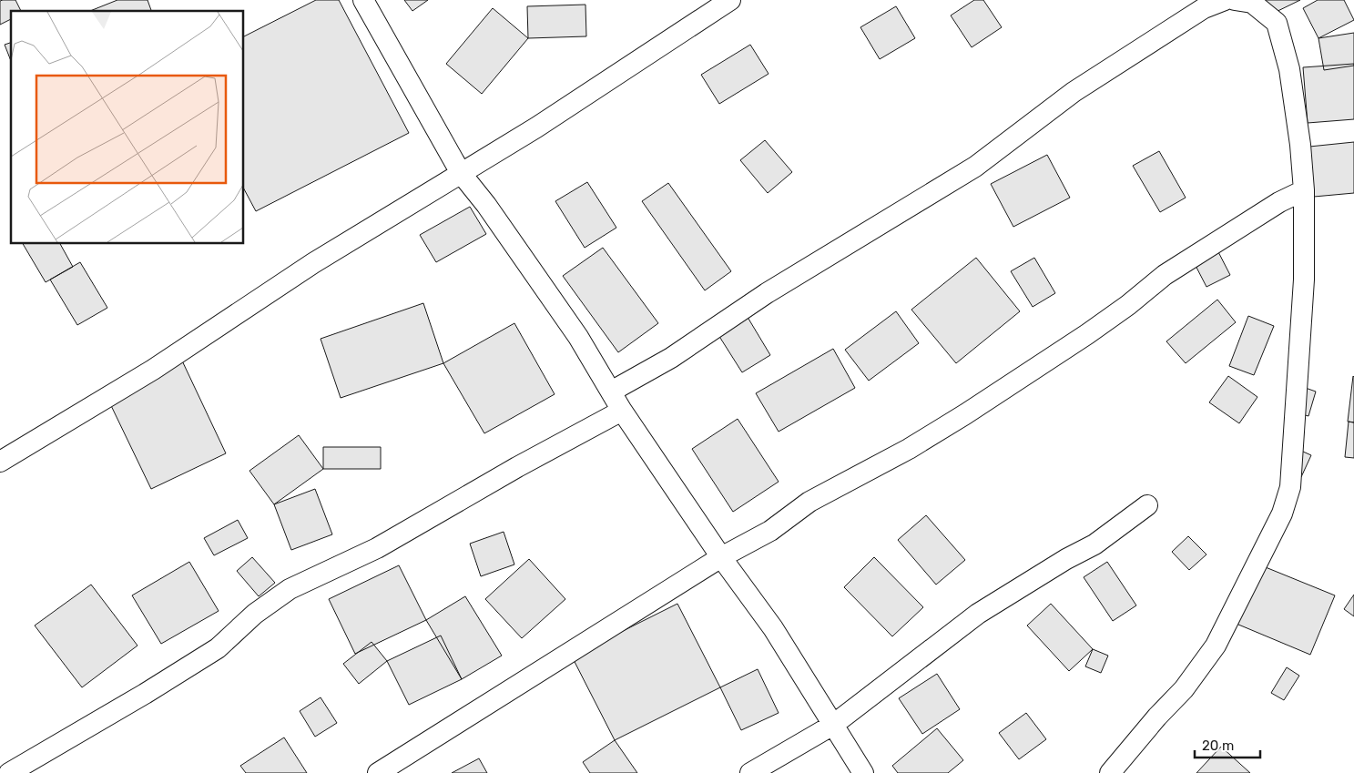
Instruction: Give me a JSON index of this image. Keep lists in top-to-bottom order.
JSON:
{
  "scale_bar": "20 m"
}
